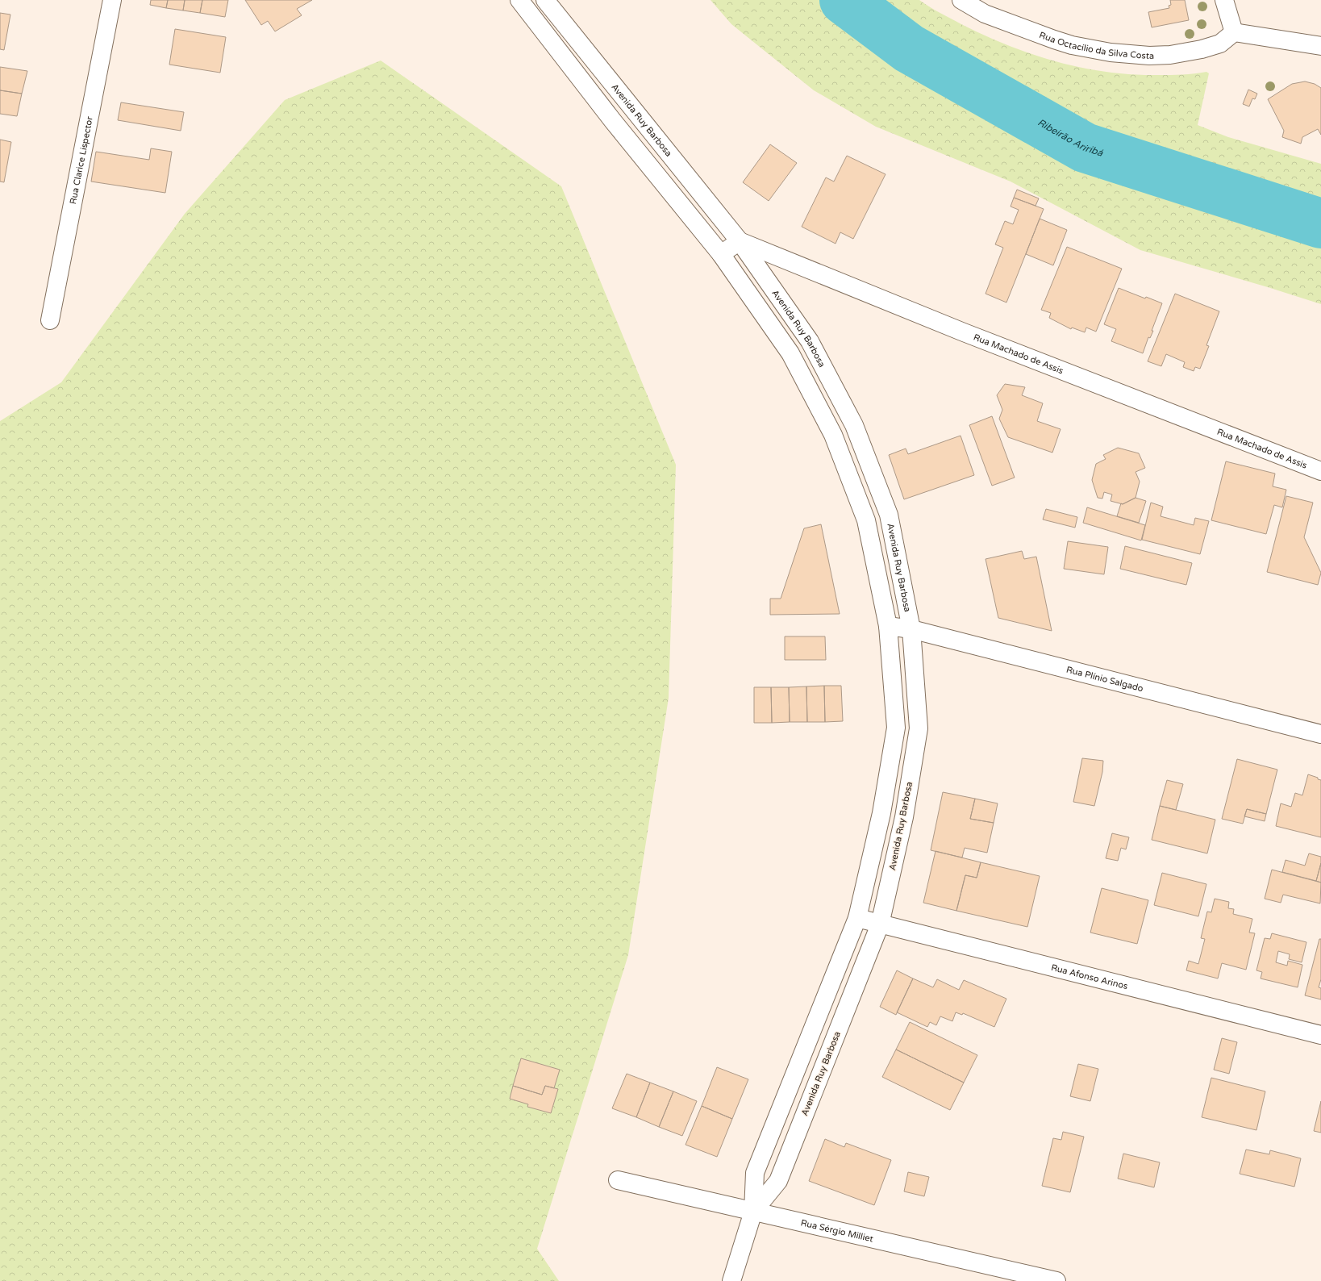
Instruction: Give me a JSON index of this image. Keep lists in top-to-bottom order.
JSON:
{
  "streets": {
    "street": [
      "Rua Octacílio da Silva Costa",
      "Avenida Ruy Barbosa",
      "Rua Clarice Lispector",
      "Rua Machado de Assis",
      "Rua Plínio Salgado",
      "Rua Afonso Arinos",
      "Rua Sérgio Milliet"
    ]
  },
  "crossings": [
    ["Avenida Ruy Barbosa", "Rua Machado de Assis"],
    ["Avenida Ruy Barbosa", "Rua Plínio Salgado"],
    ["Avenida Ruy Barbosa", "Rua Afonso Arinos"],
    ["Avenida Ruy Barbosa", "Rua Sérgio Milliet"]
  ],
  "water": ["Ribeirão Ariribá"]
}
